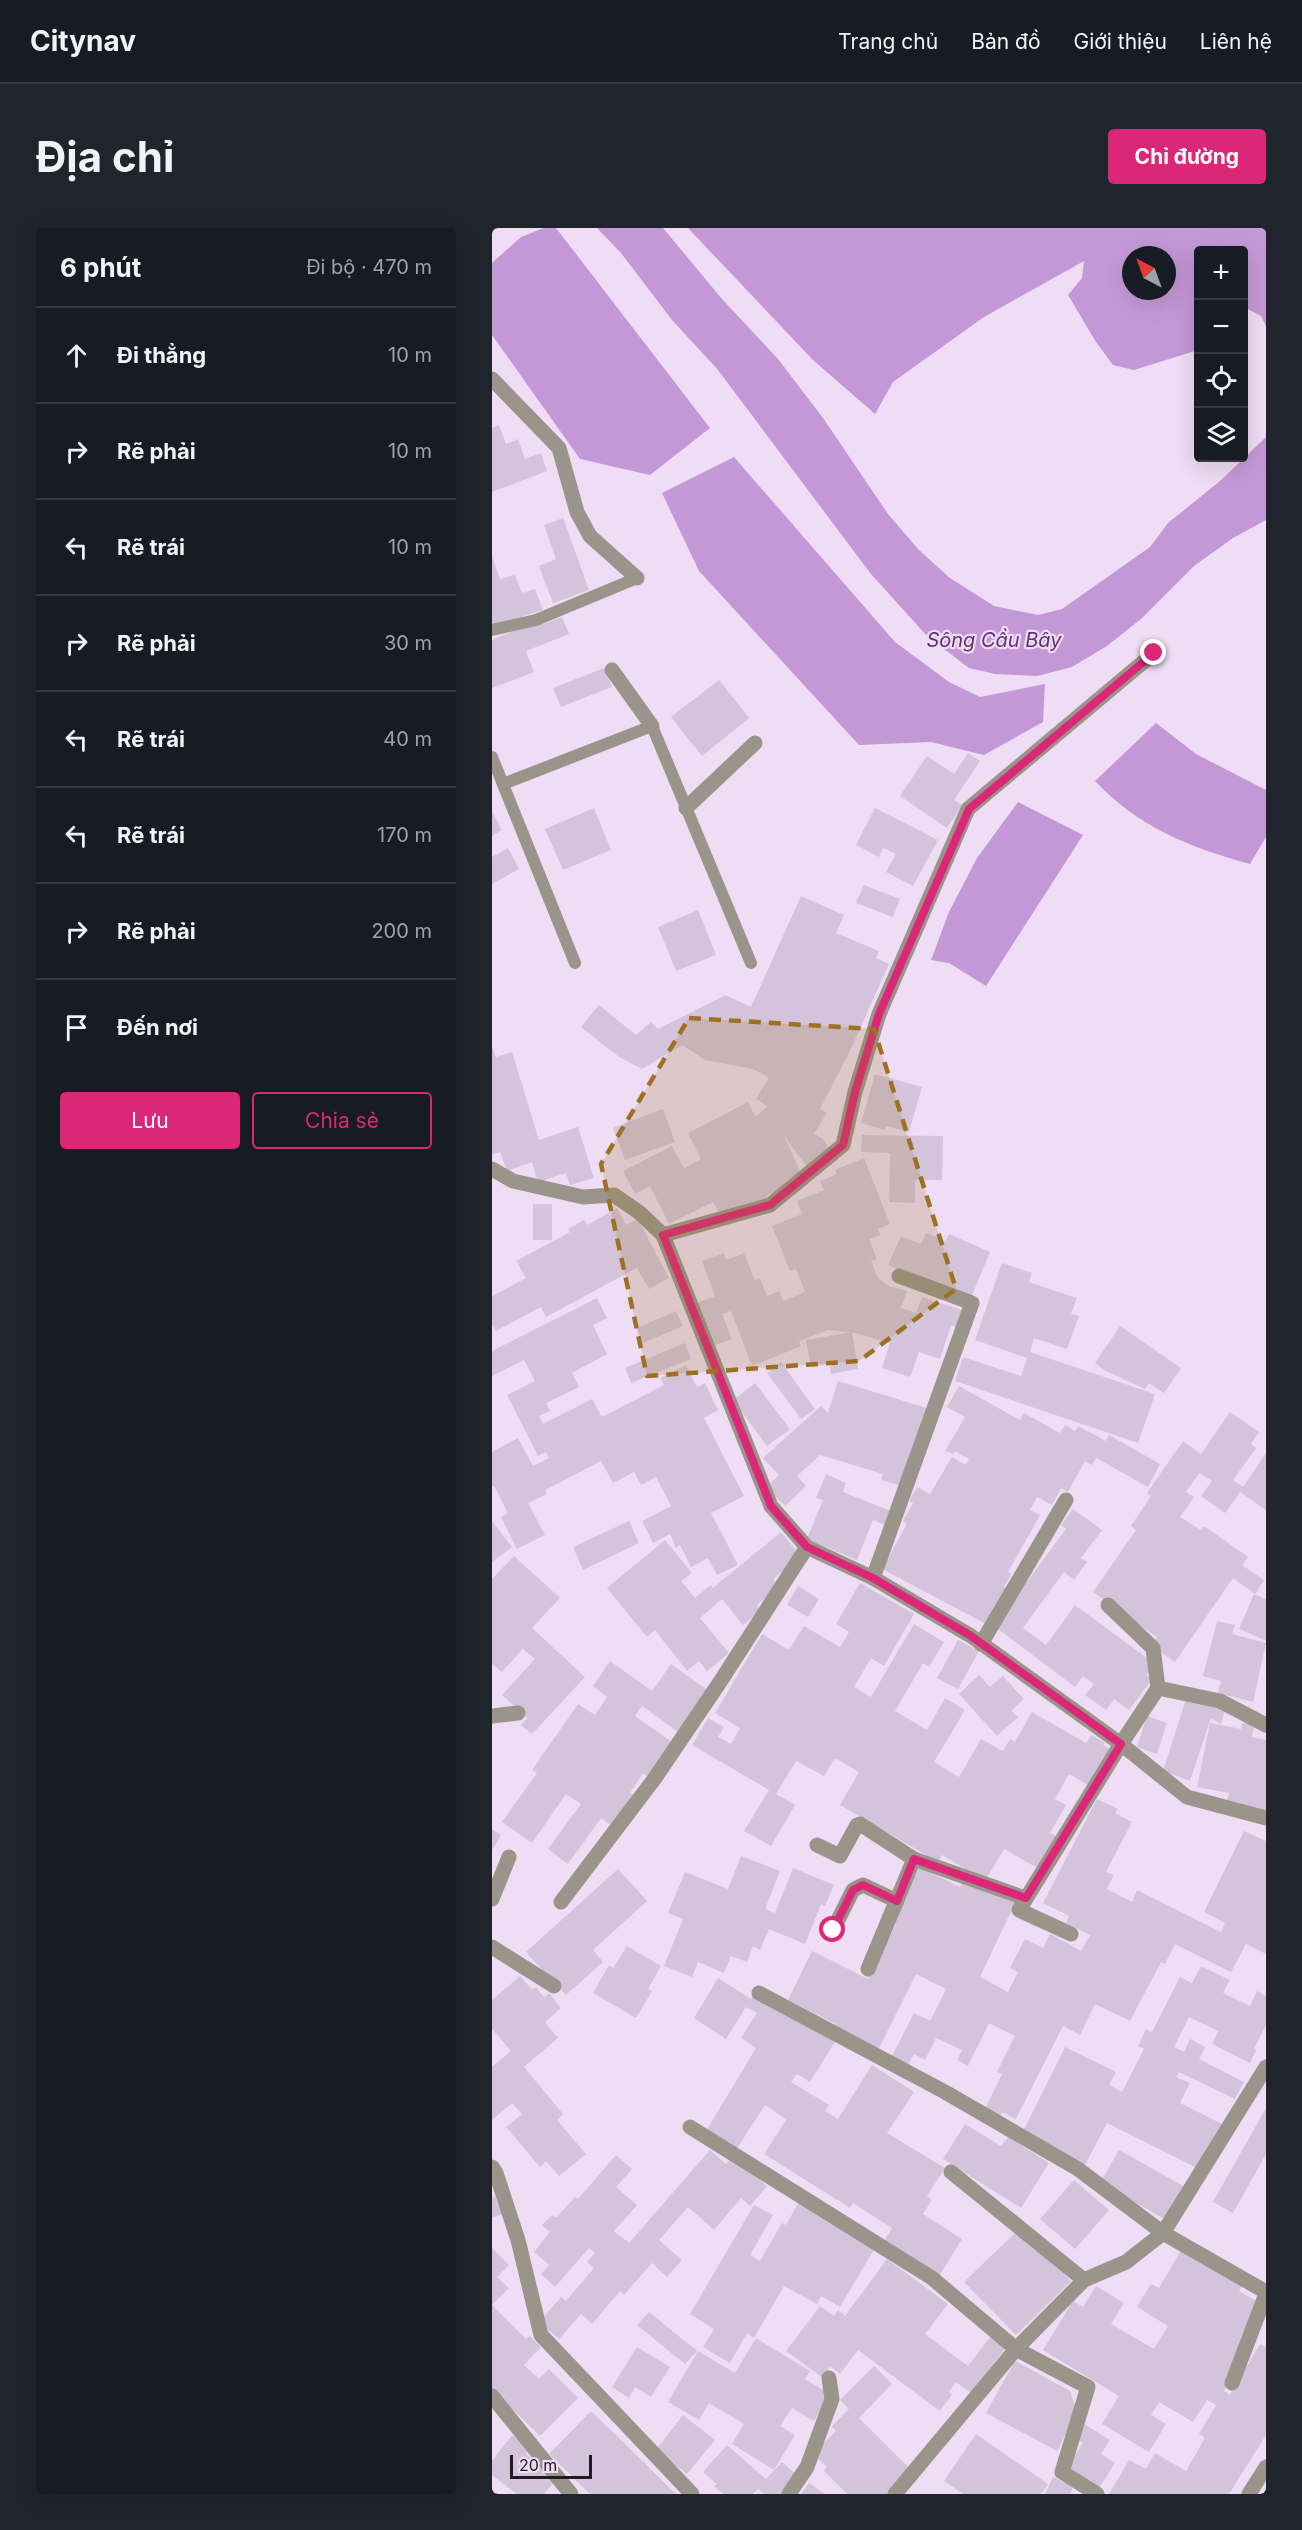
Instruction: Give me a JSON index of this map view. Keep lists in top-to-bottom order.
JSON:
{
  "water": ["Sông Cầu Bây"],
  "scale_bar": "20 m",
  "north": "top left",
  "page": {
    "header": "Citynav",
    "nav": [
      "Trang chủ",
      "Bản đồ",
      "Giới thiệu",
      "Liên hệ"
    ],
    "buttons": [
      "Chỉ đường",
      ["Lưu", "Chia sẻ"]
    ],
    "title": "Địa chỉ",
    "heading": ["6 phút", "Đi bộ · 470 m"],
    "map_buttons": ["+", "−"],
    "list": [
      ["Đi thẳng", "10 m"],
      ["Rẽ phải", "10 m"],
      ["Rẽ trái", "10 m"],
      ["Rẽ phải", "30 m"],
      ["Rẽ trái", "40 m"],
      ["Rẽ trái", "170 m"],
      ["Rẽ phải", "200 m"],
      "Đến nơi"
    ],
    "scale": "20 m"
  }
}
